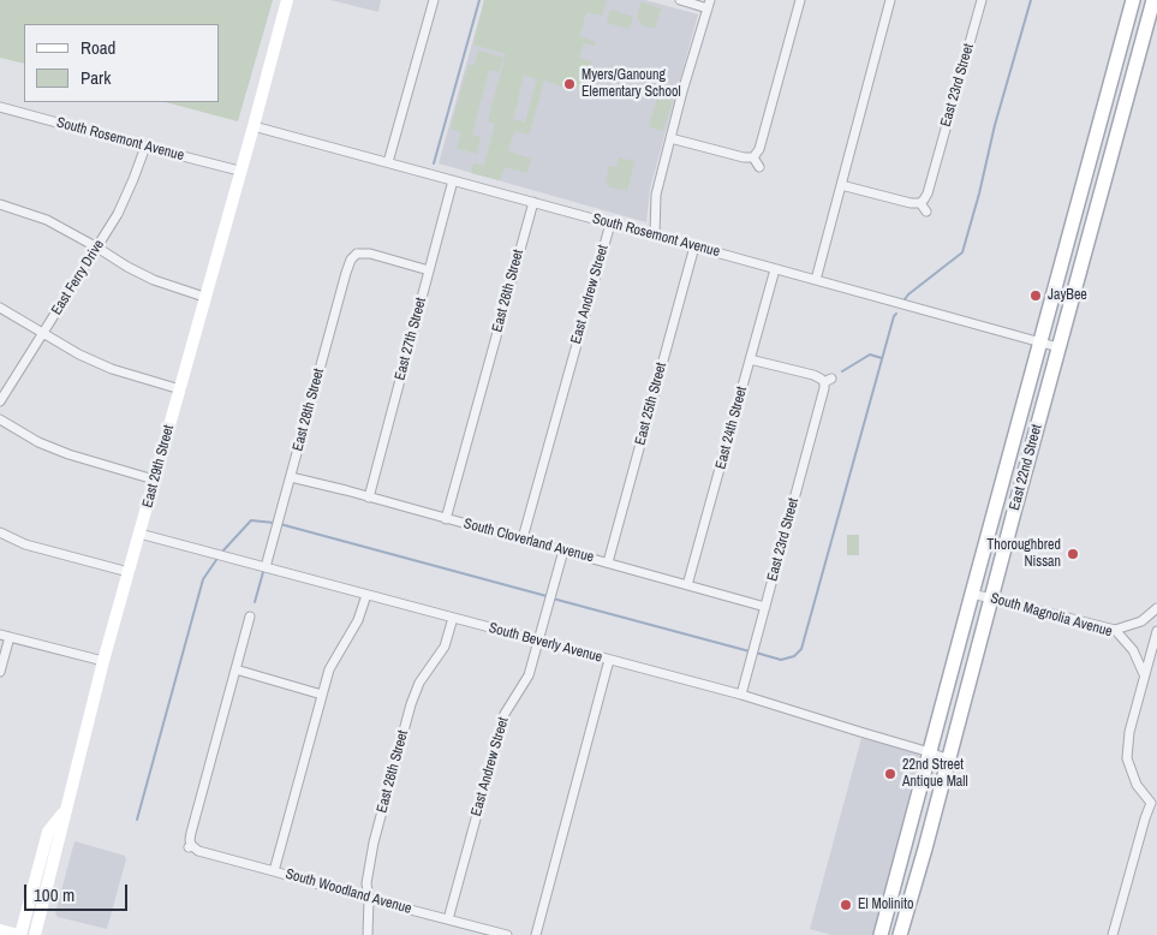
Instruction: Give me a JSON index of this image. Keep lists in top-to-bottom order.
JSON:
{
  "streets": {
    "main road": ["East 22nd Street"],
    "street": [
      "East 23rd Street",
      "South Rosemont Avenue",
      "East Ferry Drive",
      "East 26th Street",
      "East Andrew Street",
      "East 27th Street",
      "East 25th Street",
      "East 28th Street",
      "East 24th Street",
      "East 29th Street",
      "South Cloverland Avenue",
      "South Magnolia Avenue",
      "South Beverly Avenue",
      "South Woodland Avenue"
    ]
  },
  "crossings": [
    ["East 23rd Street", "East 24th Street"],
    ["East 23rd Street", "South Cloverland Avenue"],
    ["East 23rd Street", "South Beverly Avenue"],
    ["South Rosemont Avenue", "East Ferry Drive"],
    ["South Rosemont Avenue", "East 26th Street"],
    ["South Rosemont Avenue", "East Andrew Street"],
    ["South Rosemont Avenue", "East 27th Street"],
    ["South Rosemont Avenue", "East 25th Street"],
    ["South Rosemont Avenue", "East 24th Street"],
    ["South Rosemont Avenue", "East 29th Street"],
    ["South Rosemont Avenue", "East 22nd Street"],
    ["East 26th Street", "South Cloverland Avenue"],
    ["East 26th Street", "South Beverly Avenue"],
    ["East 26th Street", "South Woodland Avenue"],
    ["East Andrew Street", "South Cloverland Avenue"],
    ["East Andrew Street", "South Beverly Avenue"],
    ["East Andrew Street", "South Woodland Avenue"],
    ["East 27th Street", "East 28th Street"],
    ["East 27th Street", "South Cloverland Avenue"],
    ["East 25th Street", "South Cloverland Avenue"],
    ["East 28th Street", "South Cloverland Avenue"],
    ["East 28th Street", "South Beverly Avenue"],
    ["East 24th Street", "South Cloverland Avenue"],
    ["East 29th Street", "South Beverly Avenue"],
    ["East 22nd Street", "South Magnolia Avenue"],
    ["East 22nd Street", "South Beverly Avenue"]
  ],
  "places": [
    "Myers/Ganoung Elementary School",
    "JayBee",
    "Thoroughbred Nissan",
    "22nd Street Antique Mall",
    "El Molinito"
  ],
  "legend": ["Road", "Park"],
  "scale_bar": "100 m"
}
